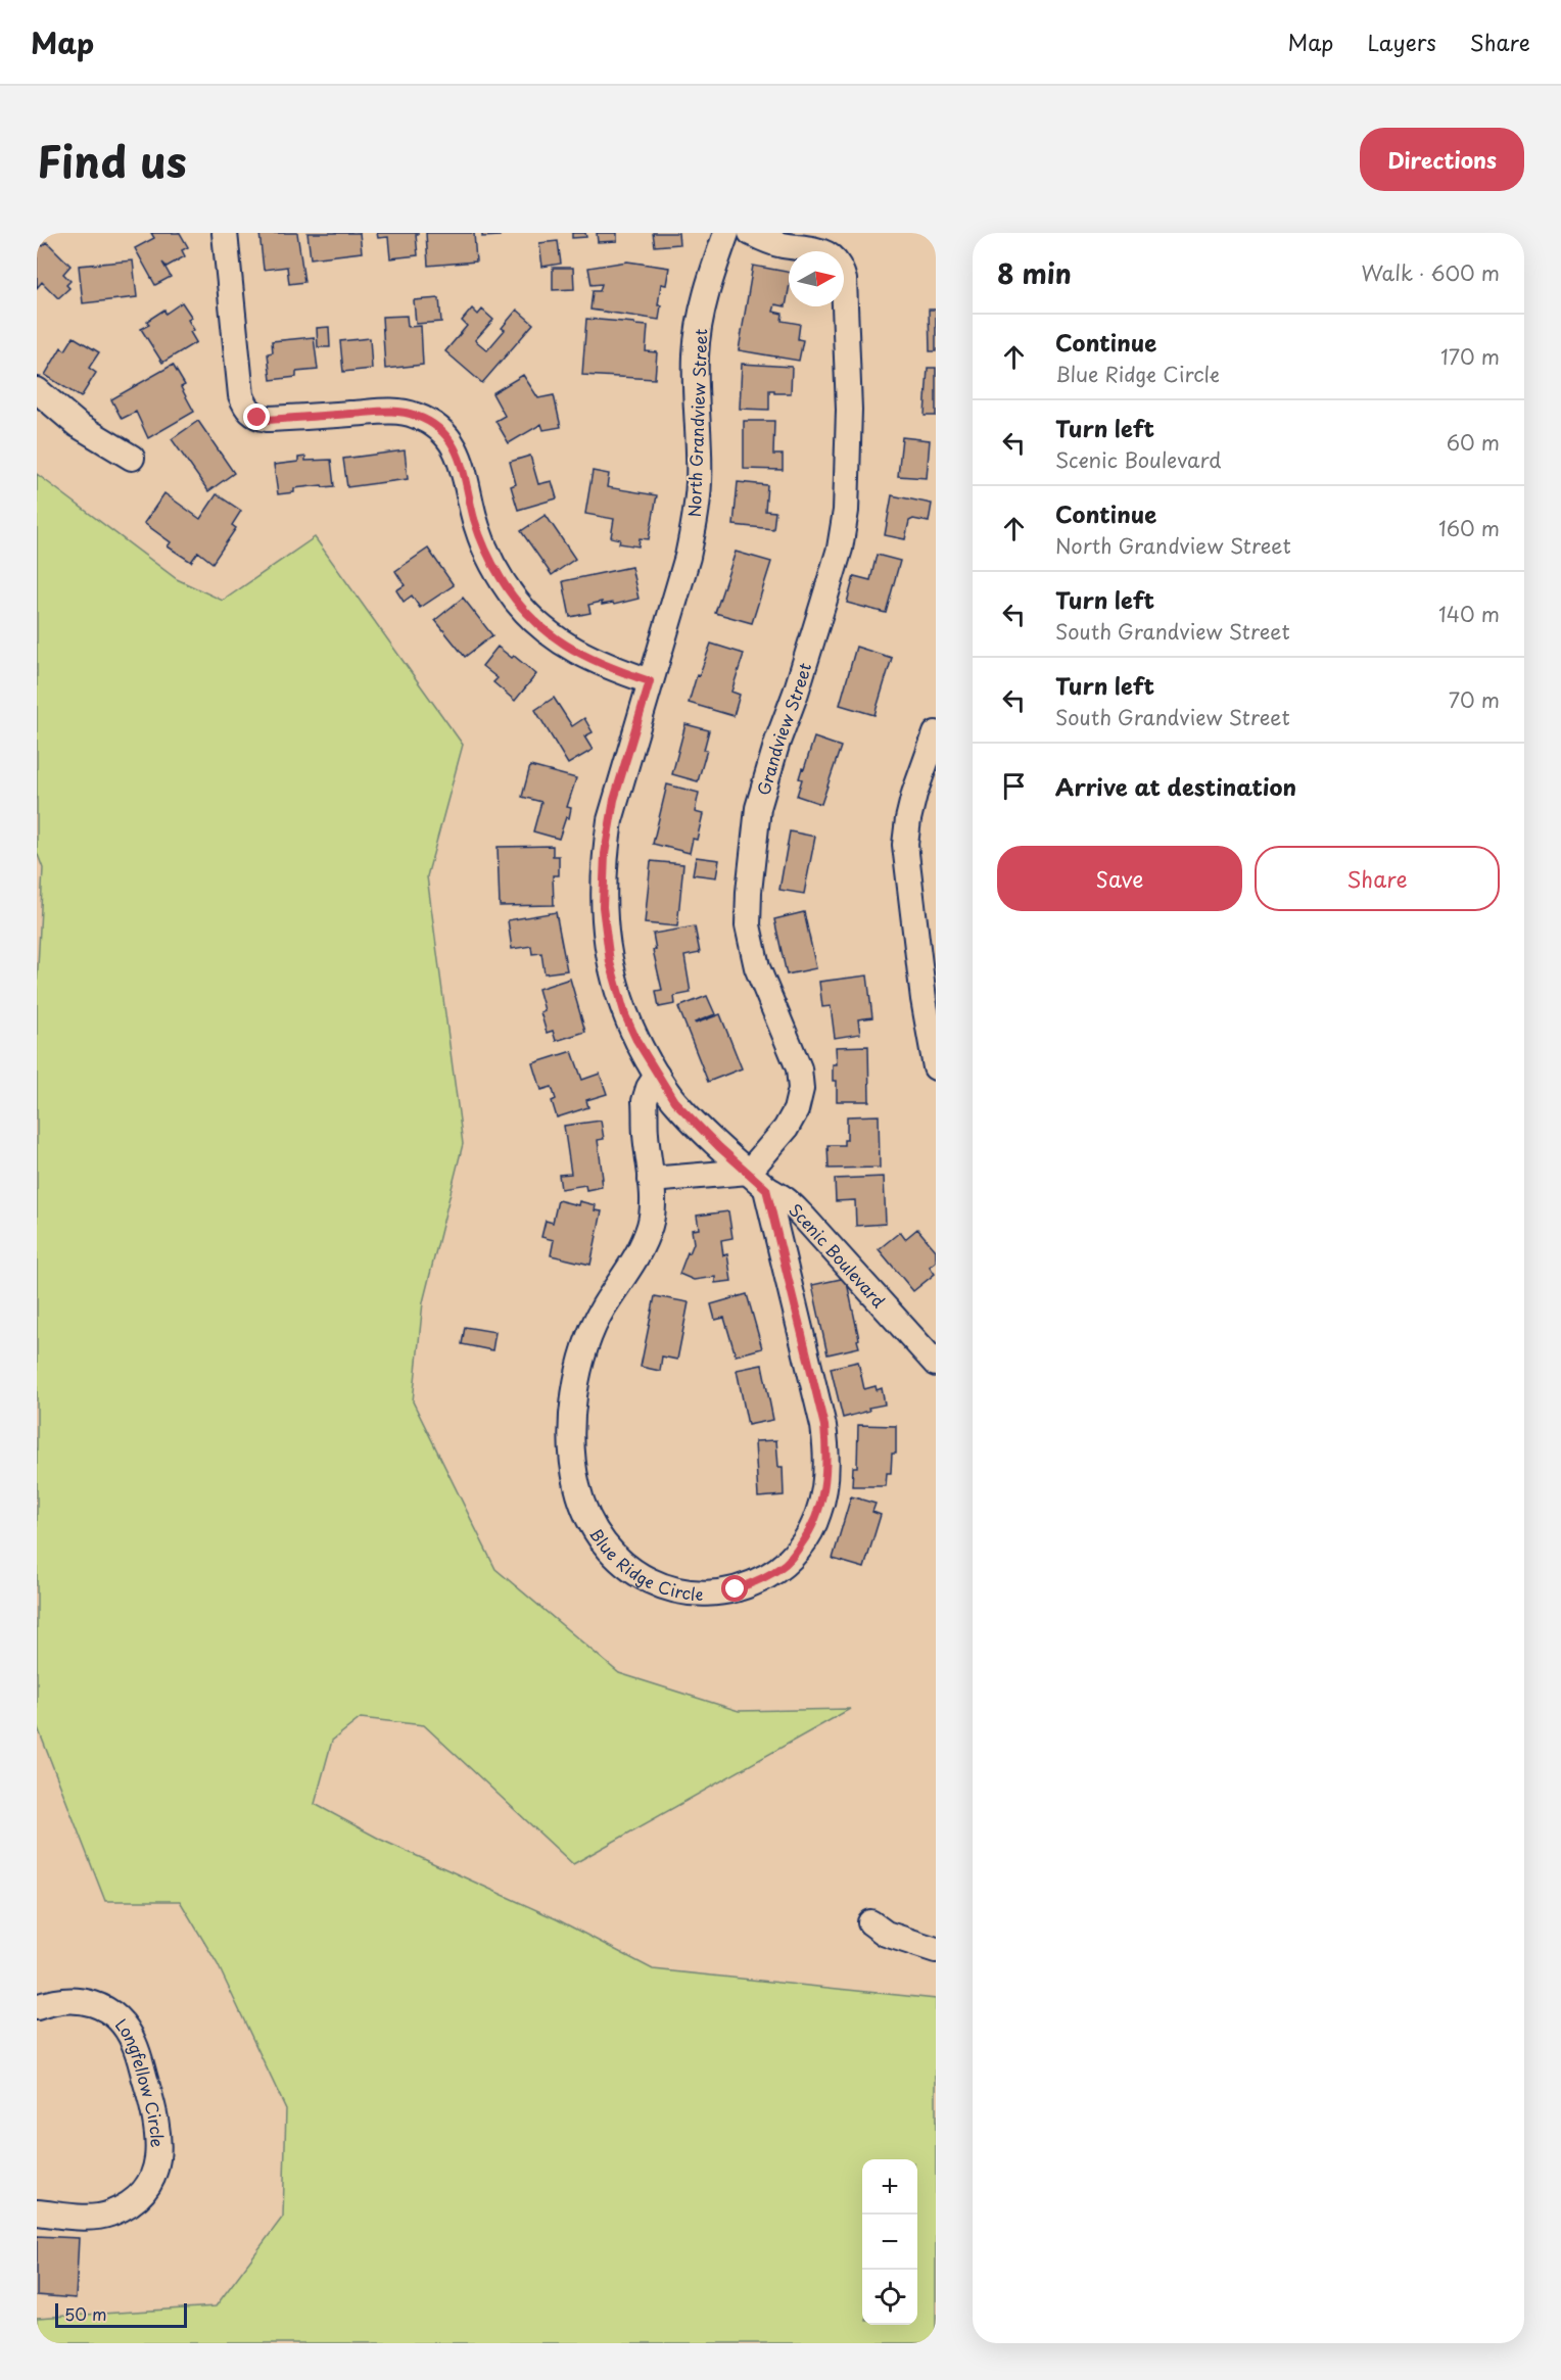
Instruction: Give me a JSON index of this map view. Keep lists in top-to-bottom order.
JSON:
{
  "streets": {
    "street": [
      "North Grandview Street",
      "Grandview Street",
      "Scenic Boulevard",
      "Blue Ridge Circle",
      "Longfellow Circle"
    ]
  },
  "crossings": [
    ["North Grandview Street", "Scenic Boulevard"],
    ["Grandview Street", "Scenic Boulevard"],
    ["Scenic Boulevard", "Blue Ridge Circle"]
  ],
  "scale_bar": "50 m",
  "north": "right",
  "page": {
    "header": "Map",
    "nav": ["Map", "Layers", "Share"],
    "title": "Find us",
    "buttons": [
      "Directions",
      ["Save", "Share"]
    ],
    "heading": ["8 min", "Walk · 600 m"],
    "list": [
      ["Continue", "Blue Ridge Circle", "170 m"],
      ["Turn left", "Scenic Boulevard", "60 m"],
      ["Continue", "North Grandview Street", "160 m"],
      ["Turn left", "South Grandview Street", "140 m"],
      ["Turn left", "South Grandview Street", "70 m"],
      "Arrive at destination"
    ],
    "map_buttons": ["+", "−"],
    "scale": "50 m"
  }
}
